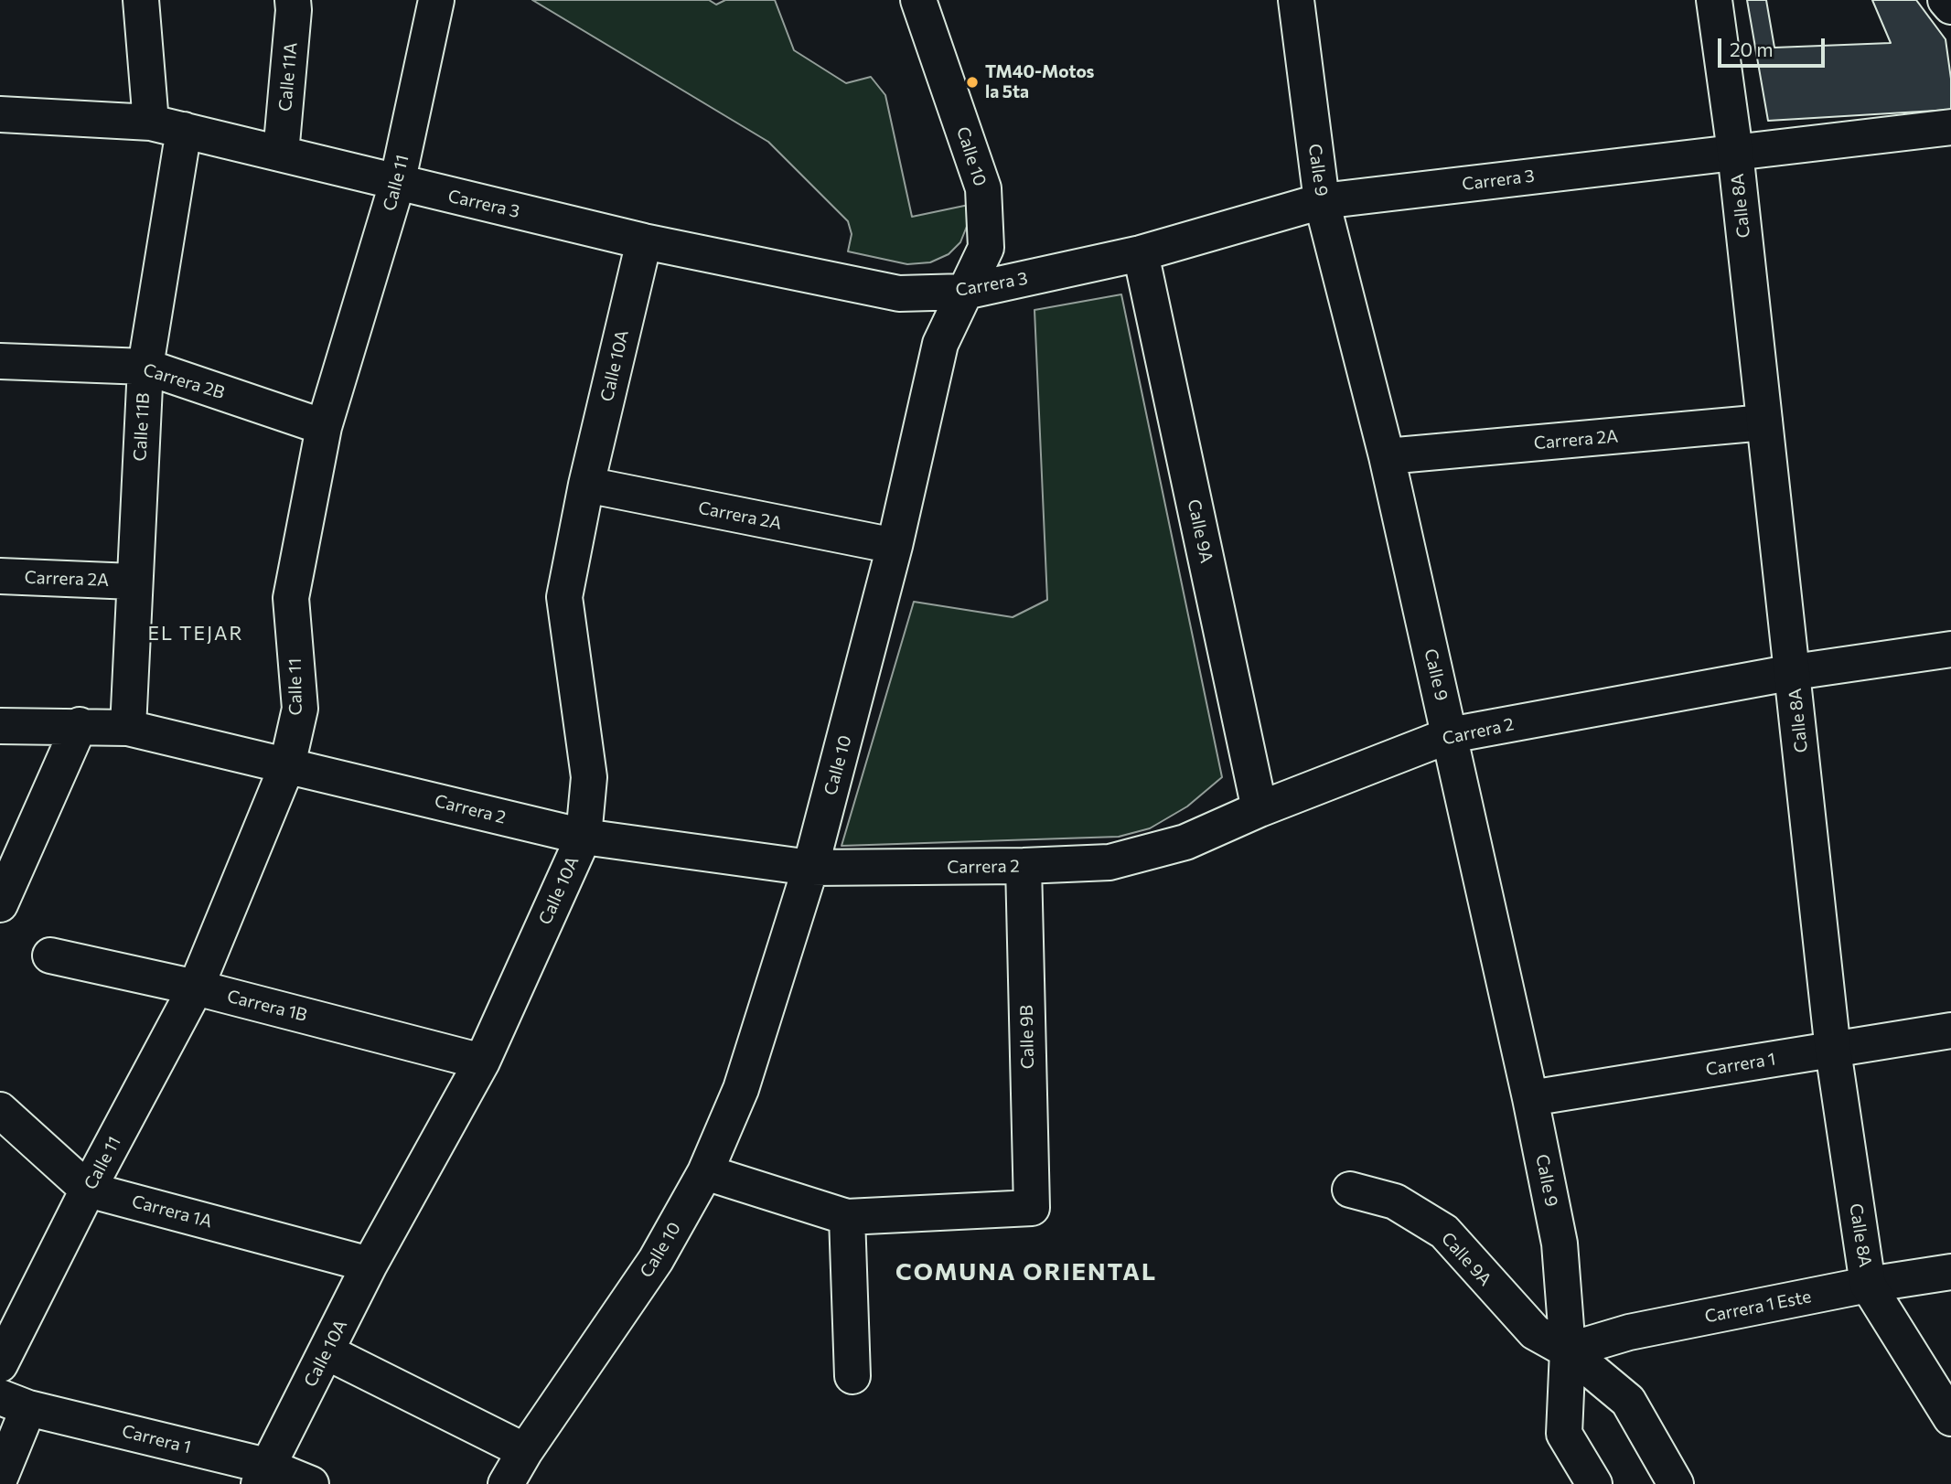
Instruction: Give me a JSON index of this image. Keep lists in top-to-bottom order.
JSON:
{
  "streets": {
    "street": [
      "Calle 11A",
      "Calle 10",
      "Calle 9",
      "Carrera 3",
      "Calle 11",
      "Calle 8A",
      "Calle 10A",
      "Carrera 2B",
      "Calle 11B",
      "Carrera 2A",
      "Calle 9A",
      "Carrera 2",
      "Carrera 1B",
      "Calle 9B",
      "Carrera 1",
      "Carrera 1A",
      "Carrera 1 Este"
    ]
  },
  "crossings": [
    ["Calle 11A", "Carrera 3"],
    ["Calle 10", "Carrera 3"],
    ["Calle 10", "Carrera 2A"],
    ["Calle 10", "Carrera 2"],
    ["Calle 9", "Carrera 3"],
    ["Calle 9", "Carrera 2A"],
    ["Calle 9", "Calle 9A"],
    ["Calle 9", "Carrera 2"],
    ["Calle 9", "Carrera 1"],
    ["Calle 9", "Carrera 1 Este"],
    ["Carrera 3", "Calle 11"],
    ["Carrera 3", "Calle 8A"],
    ["Carrera 3", "Calle 10A"],
    ["Carrera 3", "Calle 11B"],
    ["Carrera 3", "Calle 9A"],
    ["Calle 11", "Carrera 2B"],
    ["Calle 11", "Carrera 2"],
    ["Calle 11", "Carrera 1B"],
    ["Calle 11", "Carrera 1A"],
    ["Calle 8A", "Carrera 2A"],
    ["Calle 8A", "Carrera 2"],
    ["Calle 8A", "Carrera 1"],
    ["Calle 8A", "Carrera 1 Este"],
    ["Calle 10A", "Carrera 2A"],
    ["Calle 10A", "Carrera 2"],
    ["Calle 10A", "Carrera 1B"],
    ["Calle 10A", "Carrera 1"],
    ["Calle 10A", "Carrera 1A"],
    ["Carrera 2B", "Calle 11B"],
    ["Calle 11B", "Carrera 2A"],
    ["Calle 11B", "Carrera 2"],
    ["Calle 9A", "Carrera 2"],
    ["Calle 9A", "Carrera 1 Este"],
    ["Carrera 2", "Calle 9B"]
  ],
  "districts": ["EL TEJAR", "COMUNA ORIENTAL"],
  "places": ["TM40-Motos la 5ta"],
  "scale_bar": "20 m"
}
